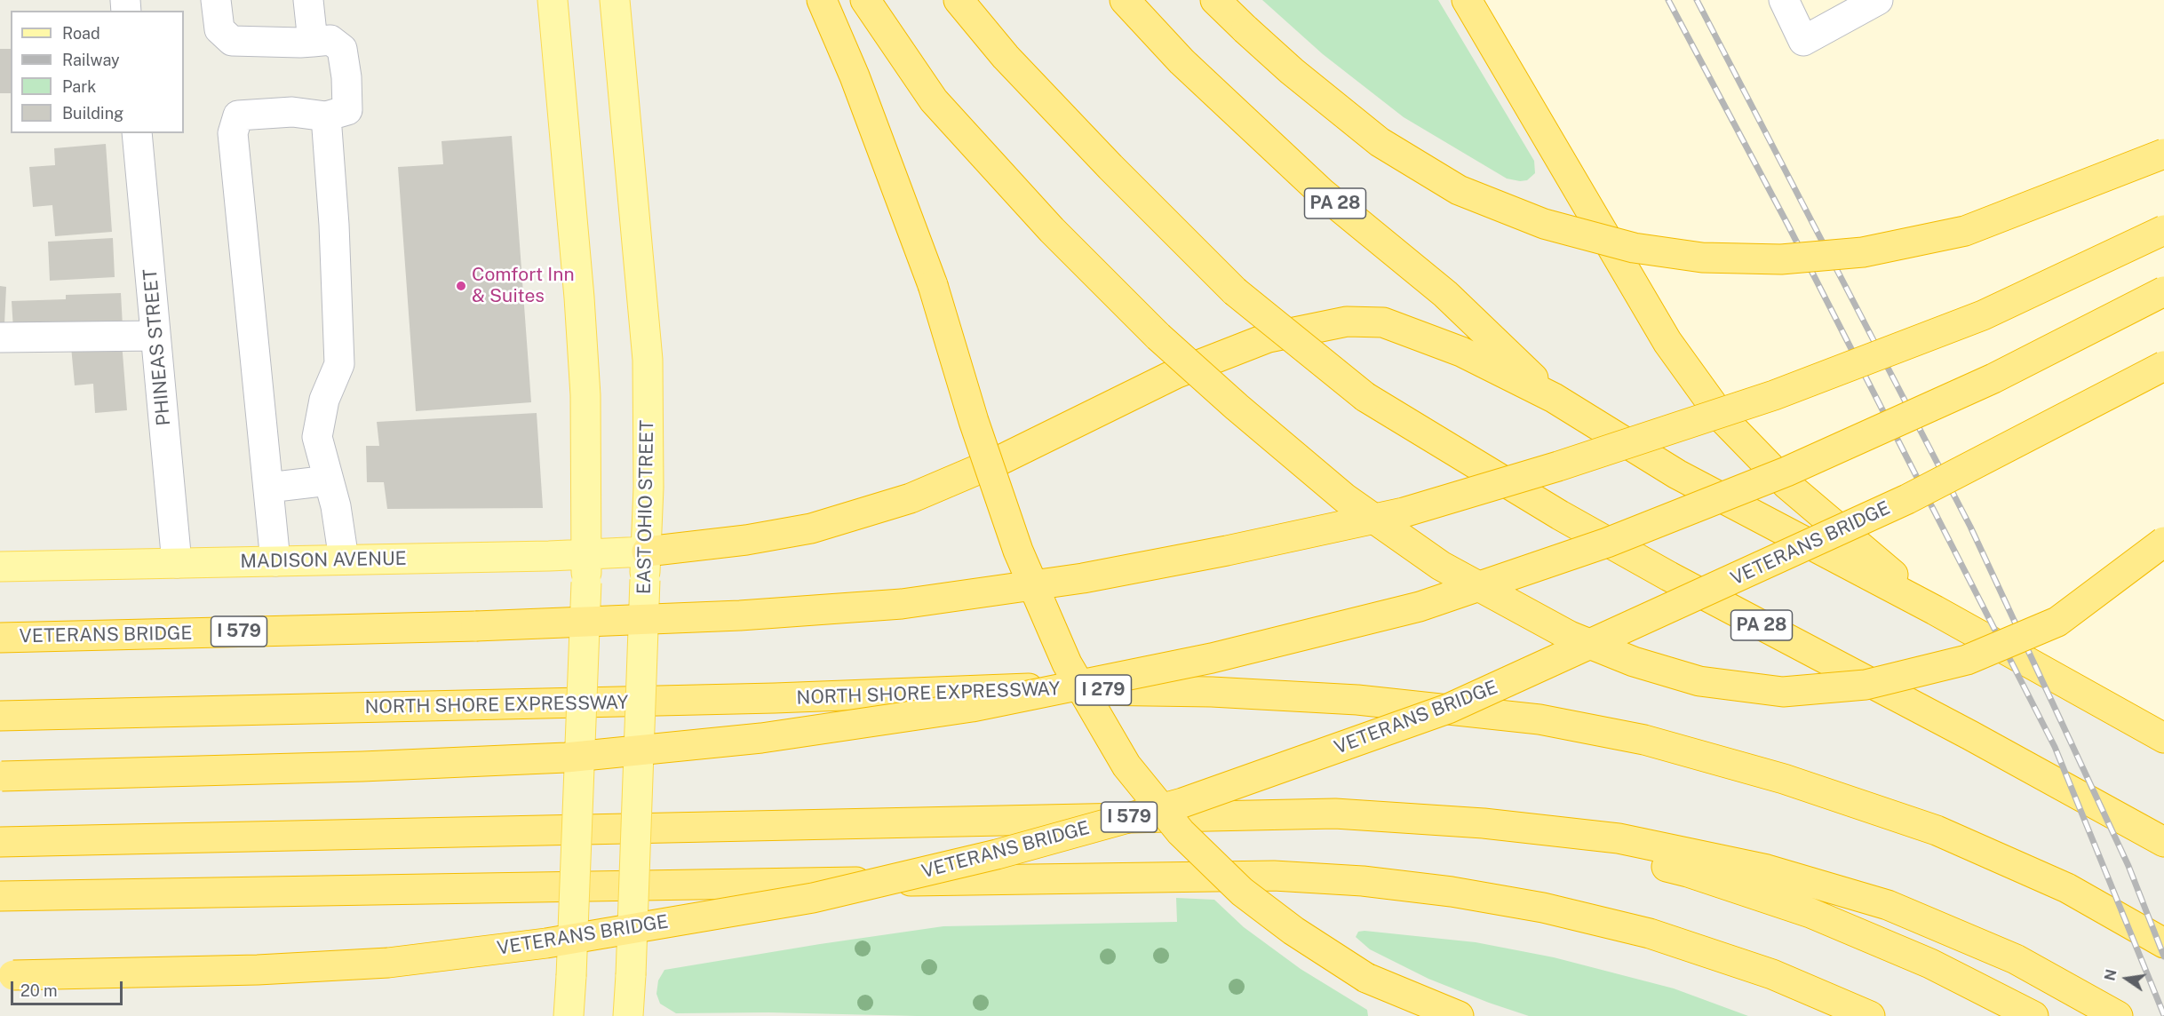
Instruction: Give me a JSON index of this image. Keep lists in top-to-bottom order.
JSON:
{
  "streets": {
    "highway": [
      "PA 28",
      "VETERANS BRIDGE",
      "I 579",
      "I 279",
      "NORTH SHORE EXPRESSWAY"
    ],
    "main road": ["EAST OHIO STREET", "MADISON AVENUE"],
    "street": ["PHINEAS STREET"]
  },
  "crossings": [
    ["PHINEAS STREET", "MADISON AVENUE"],
    ["EAST OHIO STREET", "MADISON AVENUE"]
  ],
  "places": ["Comfort Inn & Suites"],
  "legend": [
    "Road",
    "Railway",
    "Park",
    "Building"
  ],
  "scale_bar": "20 m",
  "north": "left"
}
